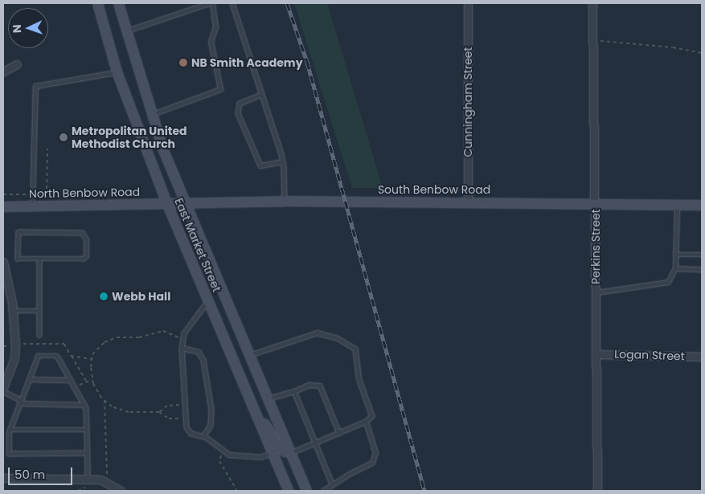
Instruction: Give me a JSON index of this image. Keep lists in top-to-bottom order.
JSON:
{
  "streets": {
    "main road": ["South Benbow Road", "North Benbow Road", "East Market Street"],
    "street": ["Cunningham Street", "Perkins Street", "Logan Street"]
  },
  "crossings": [
    ["Cunningham Street", "South Benbow Road"],
    ["South Benbow Road", "North Benbow Road"],
    ["South Benbow Road", "East Market Street"],
    ["South Benbow Road", "Perkins Street"],
    ["North Benbow Road", "East Market Street"],
    ["Perkins Street", "Logan Street"]
  ],
  "places": ["NB Smith Academy", "Metropolitan United Methodist Church", "Webb Hall"],
  "scale_bar": "50 m",
  "north": "left"
}
